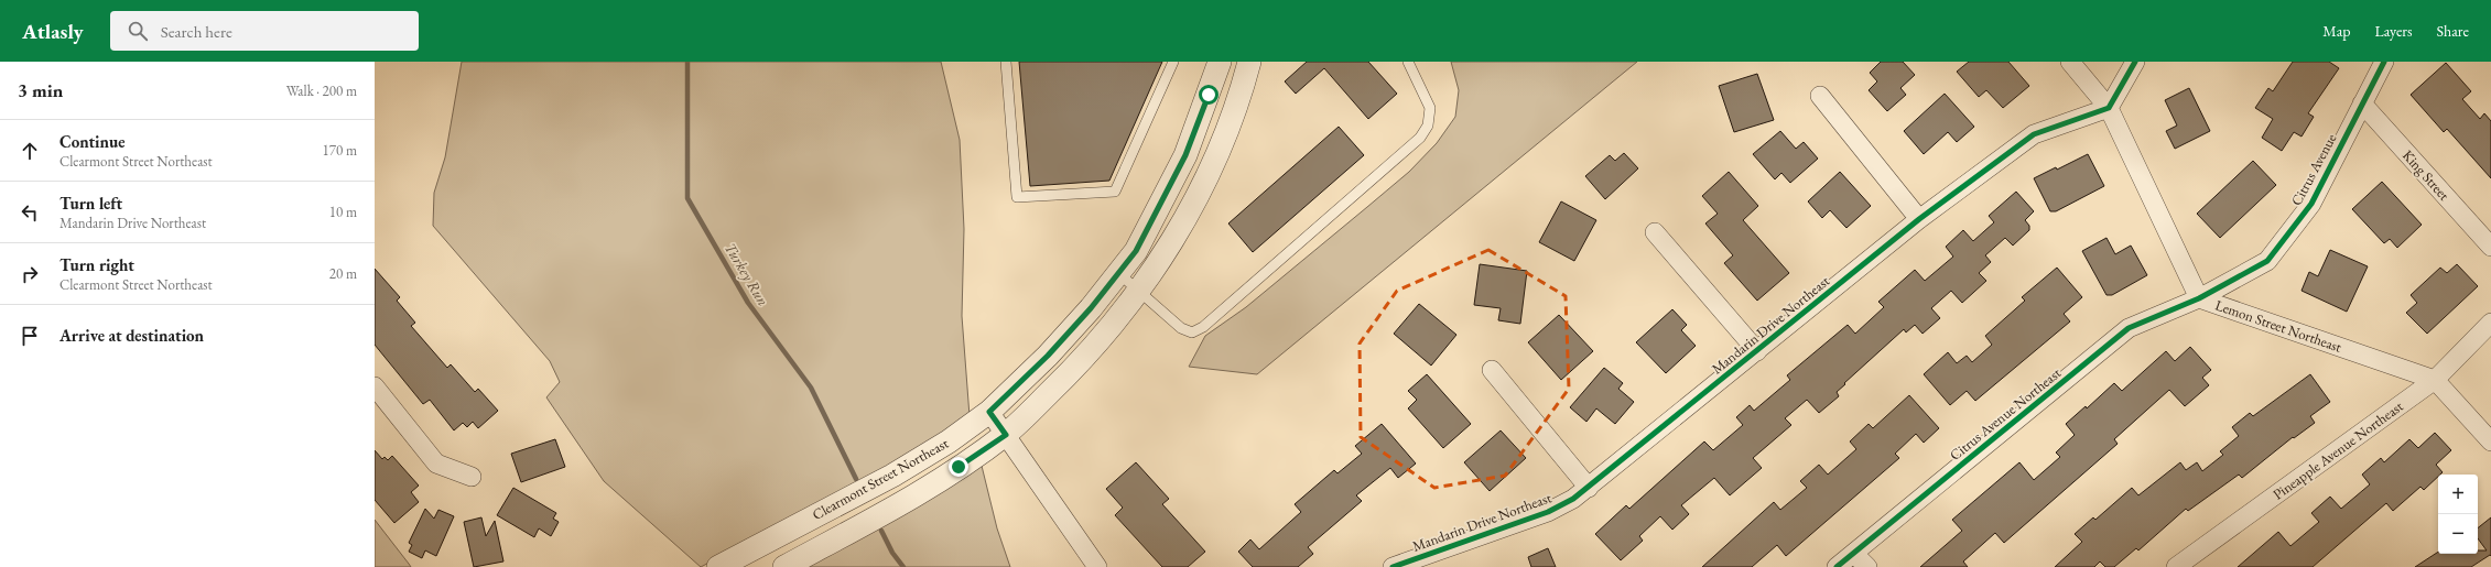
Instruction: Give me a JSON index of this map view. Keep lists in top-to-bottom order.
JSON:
{
  "streets": {
    "street": [
      "Citrus Avenue",
      "King Street",
      "Mandarin Drive Northeast",
      "Lemon Street Northeast",
      "Citrus Avenue Northeast",
      "Pineapple Avenue Northeast",
      "Clearmont Street Northeast"
    ]
  },
  "crossings": [
    ["Citrus Avenue", "King Street"],
    ["Citrus Avenue", "Lemon Street Northeast"],
    ["Citrus Avenue", "Citrus Avenue Northeast"],
    ["Mandarin Drive Northeast", "Lemon Street Northeast"],
    ["Lemon Street Northeast", "Citrus Avenue Northeast"],
    ["Lemon Street Northeast", "Pineapple Avenue Northeast"]
  ],
  "water": ["Turkey Run"],
  "page": {
    "header": "Atlasly",
    "search": "Search here",
    "nav": ["Map", "Layers", "Share"],
    "heading": ["3 min", "Walk · 200 m"],
    "list": [
      ["Continue", "Clearmont Street Northeast", "170 m"],
      ["Turn left", "Mandarin Drive Northeast", "10 m"],
      ["Turn right", "Clearmont Street Northeast", "20 m"],
      "Arrive at destination"
    ],
    "map_buttons": ["+", "−"]
  }
}
